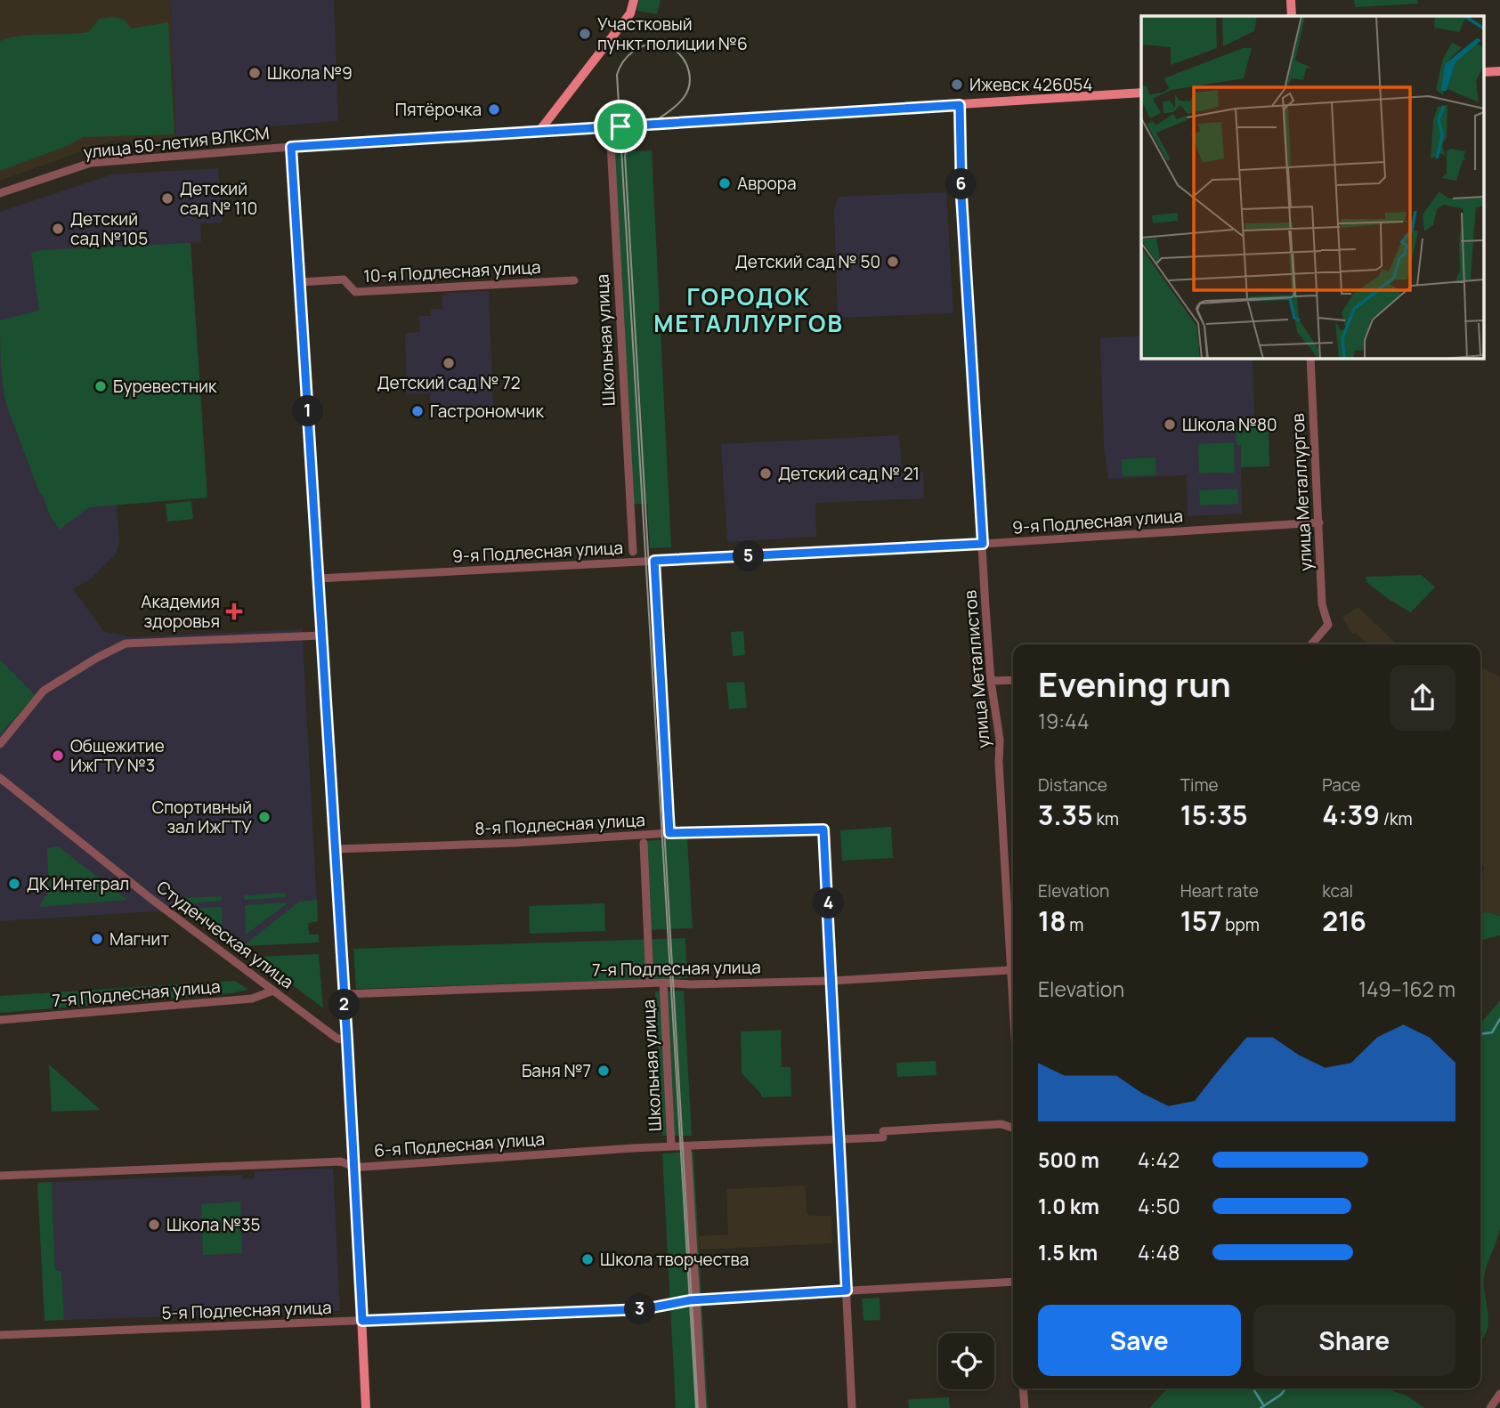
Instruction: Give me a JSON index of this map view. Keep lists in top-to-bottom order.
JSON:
{
  "streets": {
    "main road": ["улица 50-летия ВЛКСМ"],
    "street": [
      "10-я Подлесная улица",
      "Школьная улица",
      "улица Металлургов",
      "9-я Подлесная улица",
      "улица Металлистов",
      "8-я Подлесная улица",
      "Студенческая улица",
      "7-я Подлесная улица",
      "6-я Подлесная улица",
      "5-я Подлесная улица"
    ]
  },
  "crossings": [
    ["улица 50-летия ВЛКСМ", "Школьная улица"],
    ["улица 50-летия ВЛКСМ", "улица Металлистов"],
    ["Школьная улица", "7-я Подлесная улица"],
    ["Школьная улица", "6-я Подлесная улица"],
    ["улица Металлургов", "9-я Подлесная улица"],
    ["9-я Подлесная улица", "улица Металлистов"],
    ["улица Металлистов", "7-я Подлесная улица"],
    ["8-я Подлесная улица", "7-я Подлесная улица"],
    ["Студенческая улица", "7-я Подлесная улица"]
  ],
  "districts": ["ГОРОДОК МЕТАЛЛУРГОВ"],
  "places": {
    "other": [
      "Участковый пункт полиции №6",
      "Школа №9",
      "Ижевск 426054",
      "Пятёрочка",
      "Аврора",
      "Детский сад № 110",
      "Детский сад №105",
      "Детский сад № 50",
      "Детский сад № 72",
      "Буревестник",
      "Гастрономчик",
      "Школа №80",
      "Детский сад № 21",
      "Общежитие ИжГТУ №3",
      "Спортивный зал ИжГТУ",
      "ДК Интеграл",
      "Магнит",
      "Баня №7",
      "Школа №35",
      "Школа творчества"
    ],
    "health": ["Академия здоровья"]
  },
  "page": {
    "pins": [
      "6",
      "1",
      "5",
      "4",
      "2",
      "3"
    ],
    "heading": ["Evening run", "19:44"],
    "stats": [
      ["Distance", "3.35 km"],
      ["Time", "15:35"],
      ["Pace", "4:39 /km"],
      ["Elevation", "18 m"],
      ["Heart rate", "157 bpm"],
      ["kcal", "216"]
    ],
    "chart": ["Elevation", "149–162 m"],
    "list": [
      {
        "name": "500 m",
        "note": "4:42"
      },
      {
        "name": "1.0 km",
        "note": "4:50"
      },
      {
        "name": "1.5 km",
        "note": "4:48"
      }
    ],
    "buttons": ["Save", "Share"]
  }
}
